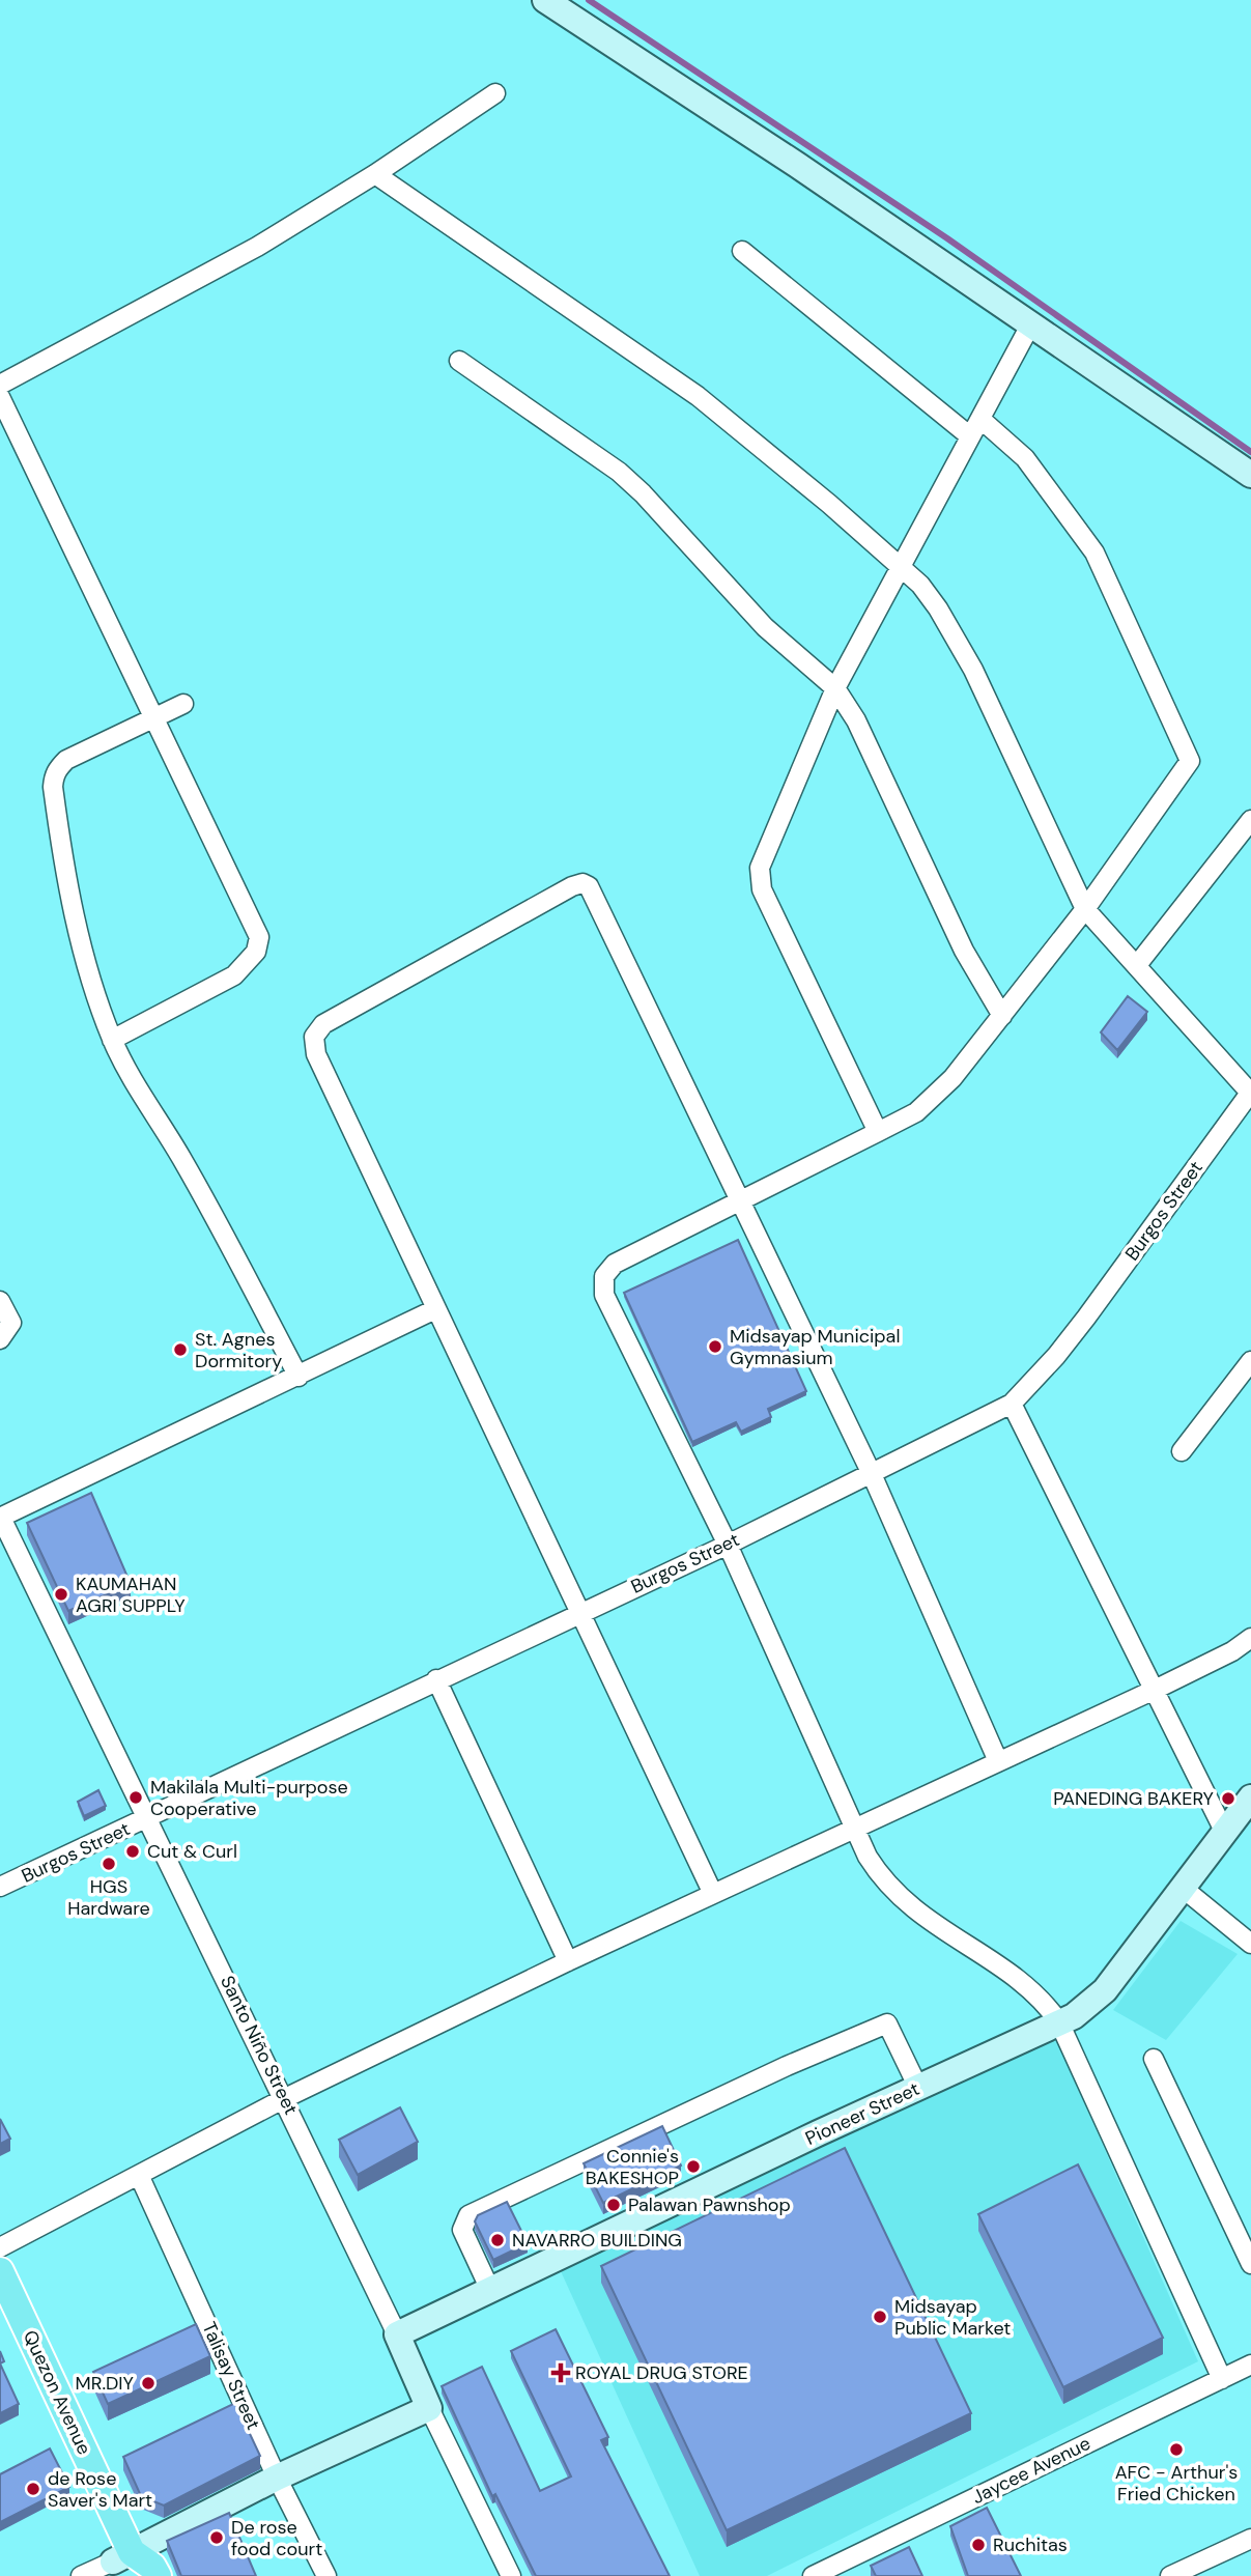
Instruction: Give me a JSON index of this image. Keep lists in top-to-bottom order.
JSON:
{
  "streets": {
    "main road": ["Santo Niño Street", "Pioneer Street", "Quezon Avenue"],
    "street": ["Burgos Street", "Talisay Street", "Jaycee Avenue"]
  },
  "crossings": [
    ["Burgos Street", "Santo Niño Street"],
    ["Santo Niño Street", "Pioneer Street"]
  ],
  "places": {
    "other": [
      "Midsayap Municipal Gymnasium",
      "St. Agnes Dormitory",
      "KAUMAHAN AGRI SUPPLY",
      "Makilala Multi-purpose Cooperative",
      "PANEDING BAKERY",
      "Cut & Curl",
      "HGS Hardware",
      "Connie's BAKESHOP",
      "Palawan Pawnshop",
      "NAVARRO BUILDING",
      "Midsayap Public Market",
      "MR.DIY",
      "AFC - Arthur's Fried Chicken",
      "de Rose Saver's Mart",
      "De rose food court",
      "Ruchitas"
    ],
    "health": ["ROYAL DRUG STORE"]
  }
}
